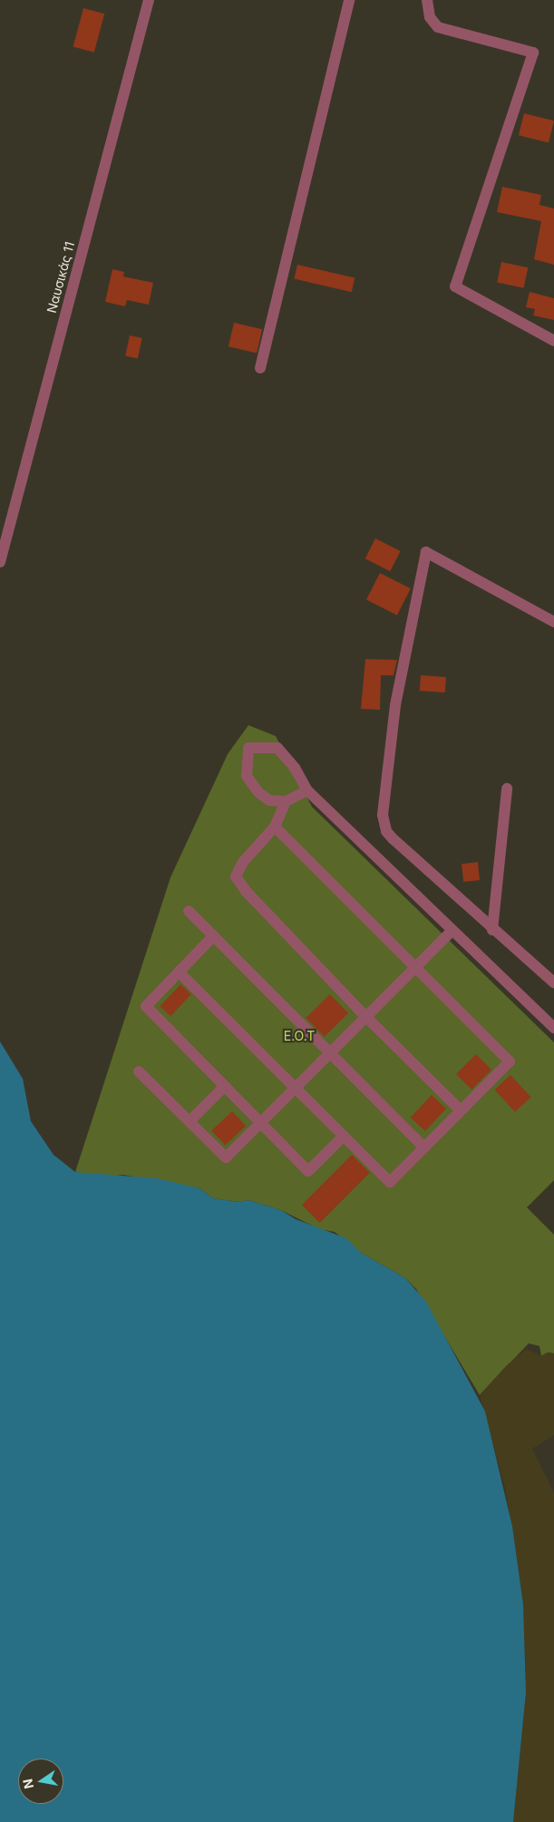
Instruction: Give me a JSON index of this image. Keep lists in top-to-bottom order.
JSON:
{
  "streets": {
    "street": ["Ναυσικάς 11"]
  },
  "parks": ["E.O.T"],
  "north": "left"
}
